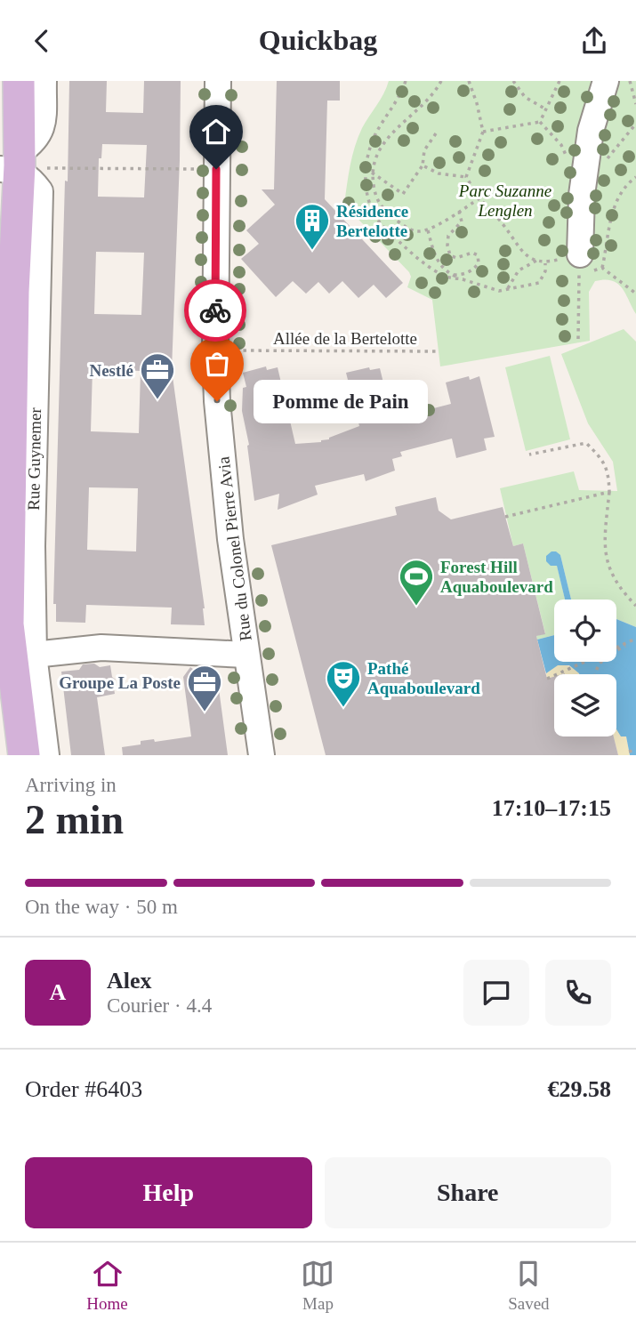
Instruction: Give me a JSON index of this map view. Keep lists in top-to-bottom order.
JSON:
{
  "streets": {
    "main road": ["Rue Guynemer"],
    "street": ["Rue du Colonel Pierre Avia"],
    "path": ["Allée de la Bertelotte"]
  },
  "crossings": [
    ["Allée de la Bertelotte", "Rue du Colonel Pierre Avia"]
  ],
  "parks": ["Parc Suzanne Lenglen"],
  "places": {
    "building": ["Résidence Bertelotte"],
    "office": ["Nestlé", "Groupe La Poste"],
    "other": ["Pomme de Pain"],
    "sports": ["Forest Hill Aquaboulevard"],
    "theatre": ["Pathé Aquaboulevard"]
  },
  "page": {
    "header": "Quickbag",
    "bubble": "Pomme de Pain",
    "heading": ["2 min", "Arriving in", "17:10–17:15"],
    "panel": [
      "Alex",
      "Courier · 4.4",
      "Order #6403",
      "€29.58"
    ],
    "bar": "On the way · 50 m",
    "round": "A",
    "buttons": ["Help", "Share"],
    "tabs": ["Home", "Map", "Saved"]
  }
}
